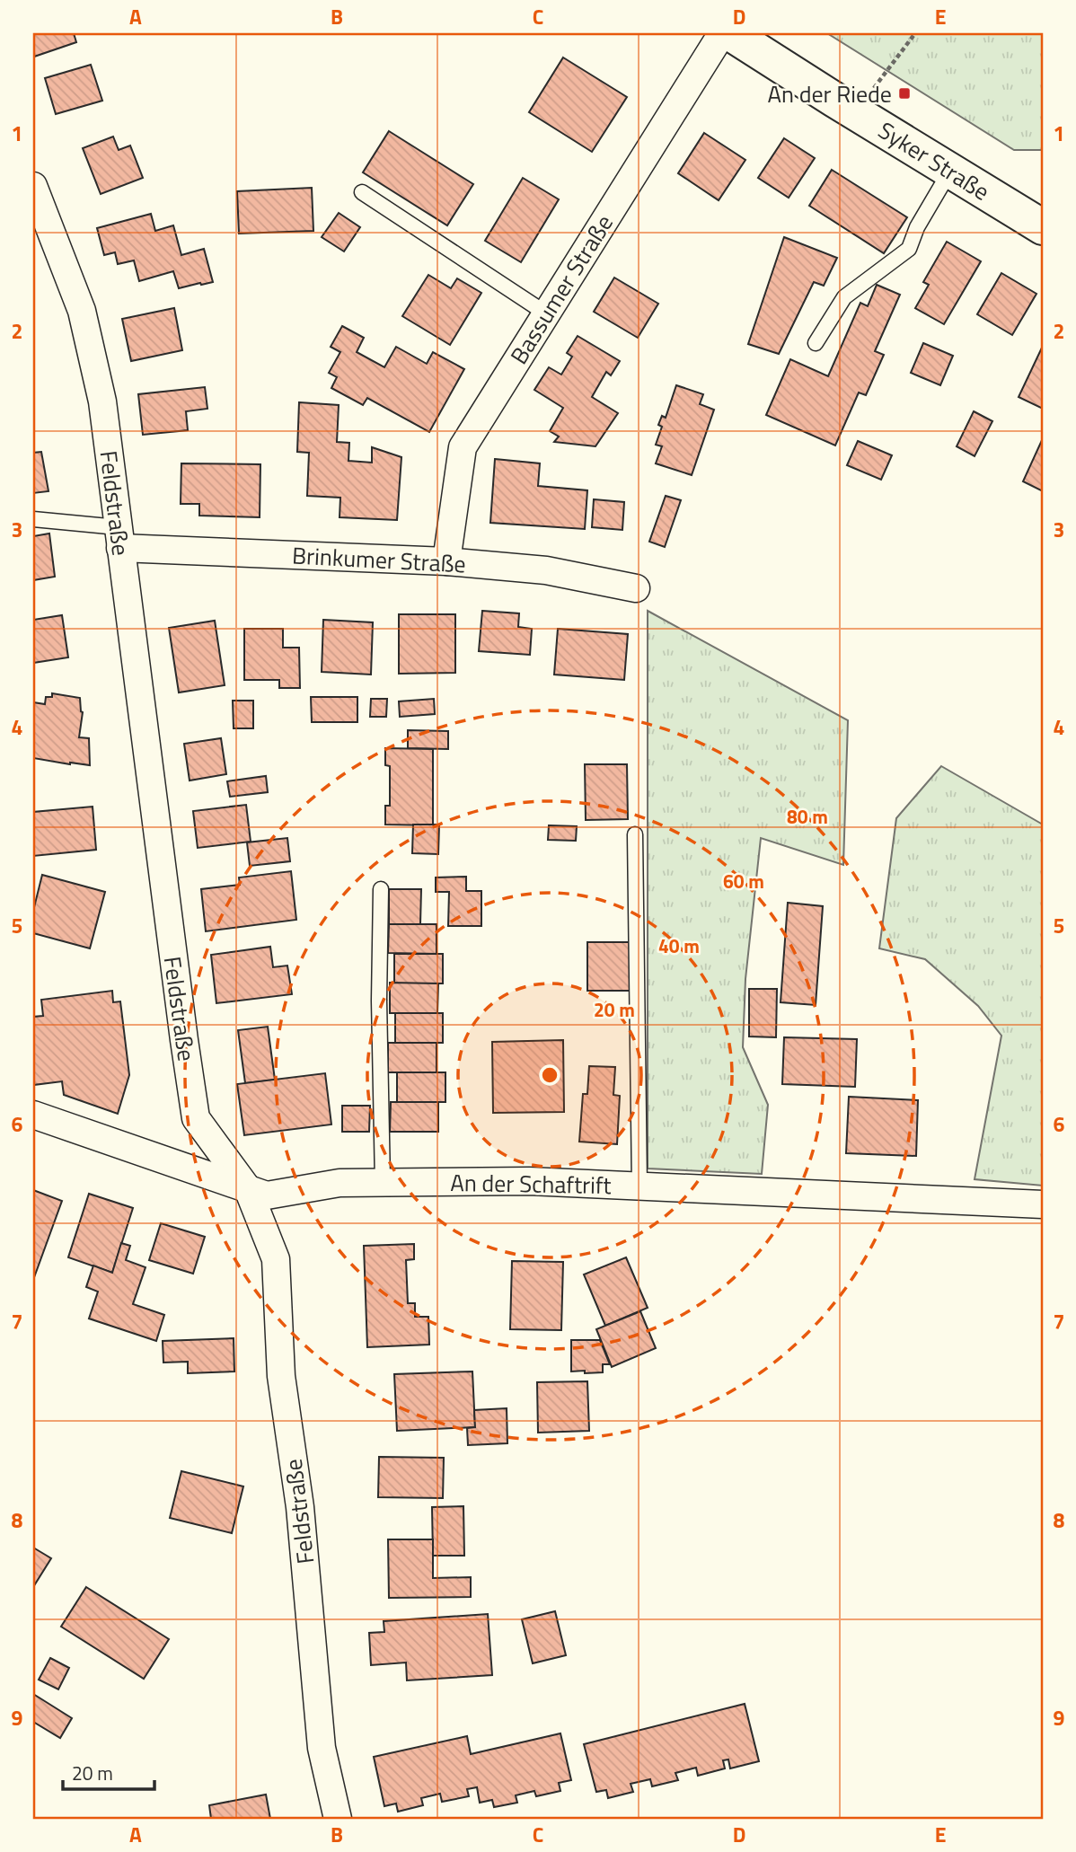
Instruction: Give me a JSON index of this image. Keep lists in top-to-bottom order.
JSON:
{
  "streets": {
    "main road": ["Syker Straße"],
    "street": [
      "Bassumer Straße",
      "Feldstraße",
      "Brinkumer Straße",
      "An der Schaftrift"
    ]
  },
  "crossings": [
    ["Bassumer Straße", "Brinkumer Straße"],
    ["Feldstraße", "Brinkumer Straße"],
    ["Feldstraße", "An der Schaftrift"]
  ],
  "places": {
    "transit": ["An der Riede"]
  },
  "scale_bar": "20 m",
  "grid": {
    "columns": [
      "A",
      "B",
      "C",
      "D",
      "E"
    ],
    "rows": [
      "1",
      "2",
      "3",
      "4",
      "5",
      "6",
      "7",
      "8",
      "9"
    ]
  },
  "rings": [
    "80 m",
    "60 m",
    "40 m",
    "20 m"
  ]
}
